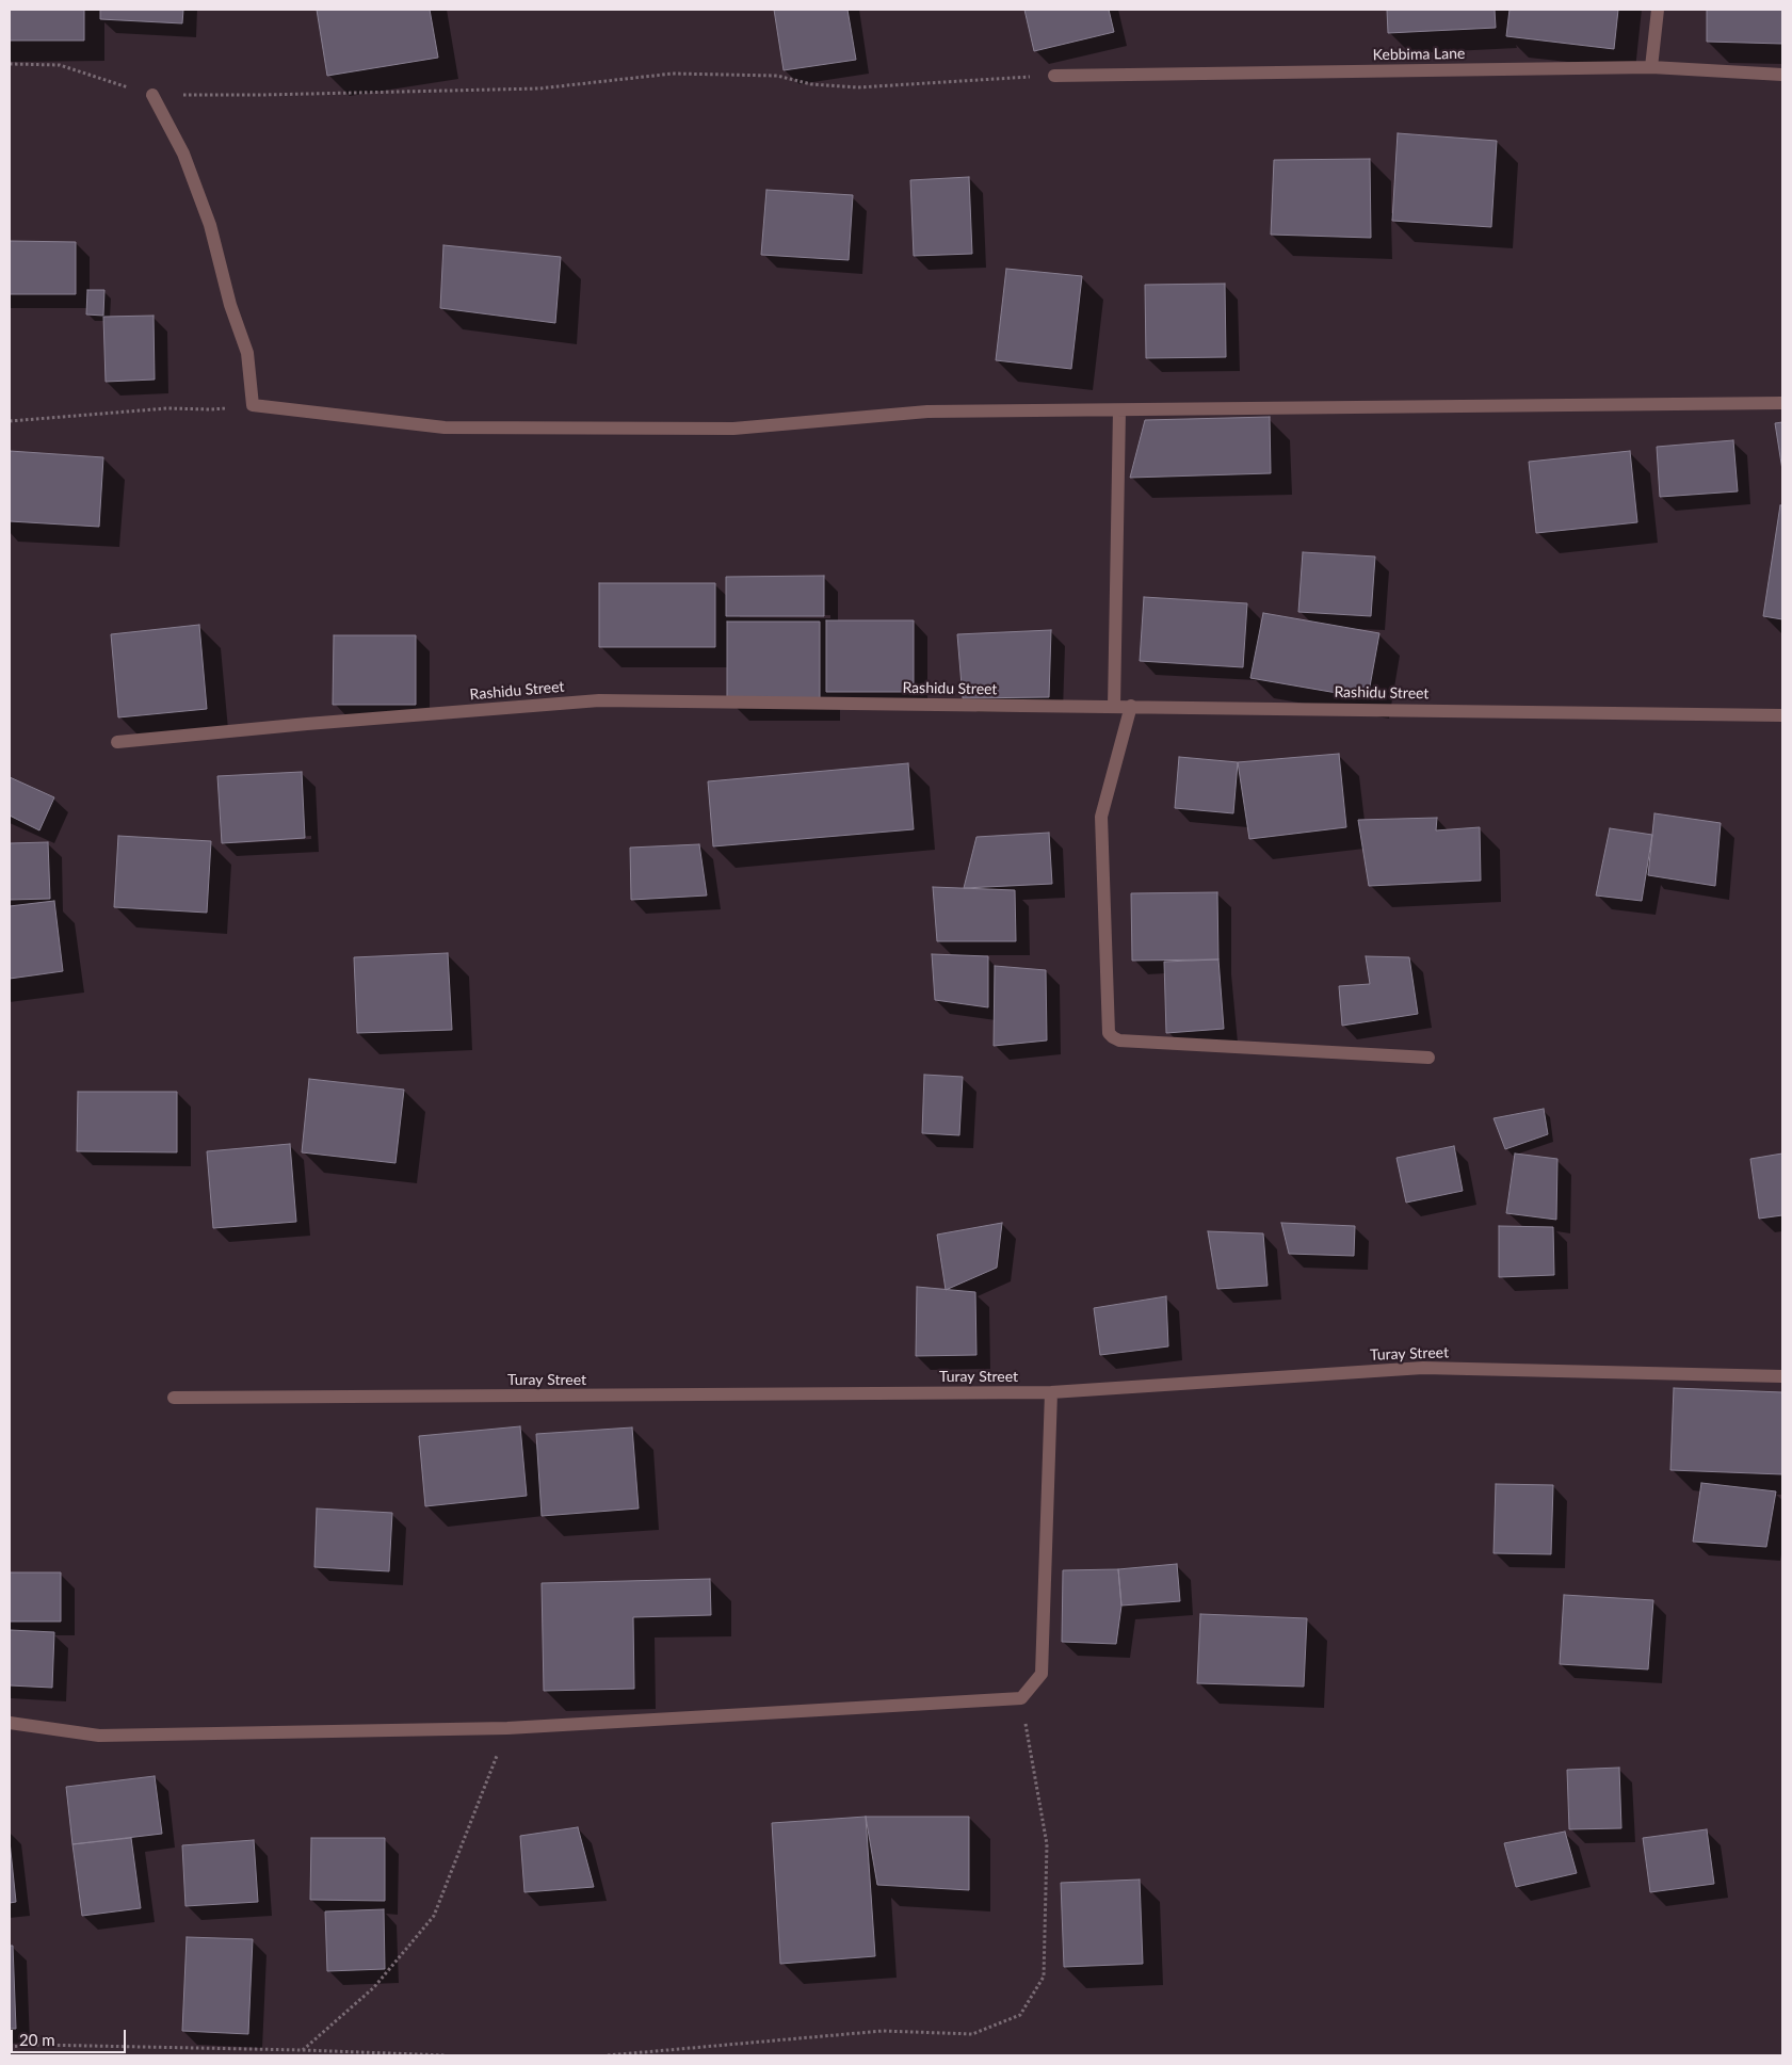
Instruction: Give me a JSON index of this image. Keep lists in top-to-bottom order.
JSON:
{
  "streets": {
    "street": ["Kebbima Lane", "Rashidu Street", "Turay Street"]
  },
  "scale_bar": "20 m"
}
